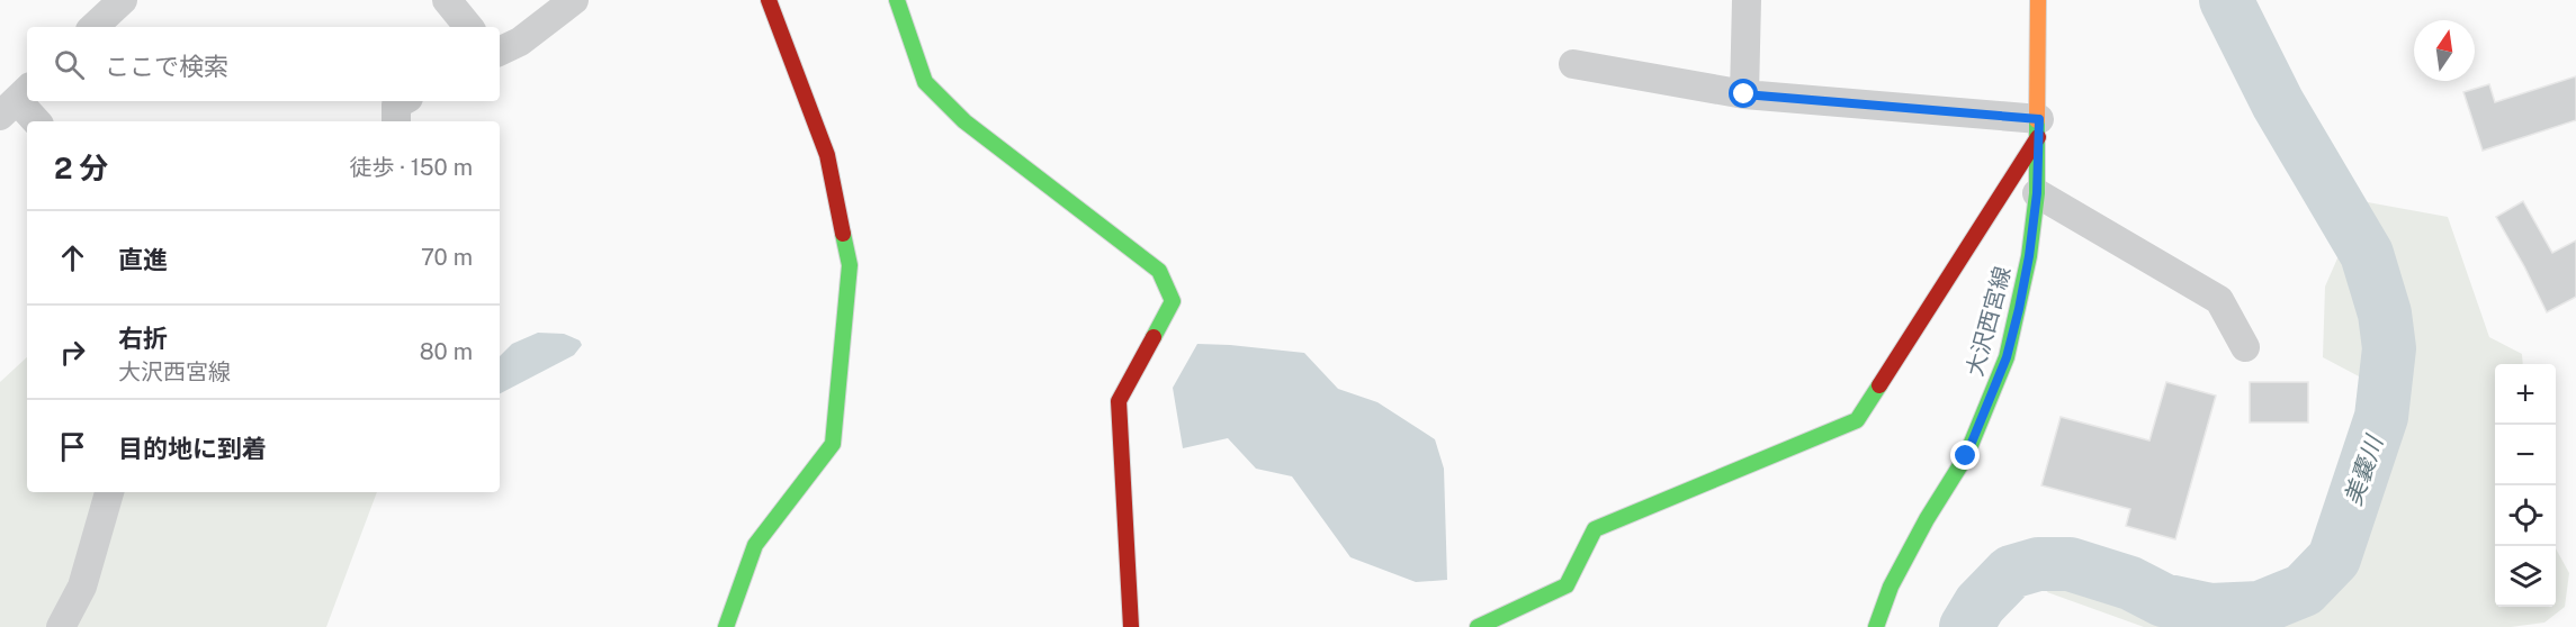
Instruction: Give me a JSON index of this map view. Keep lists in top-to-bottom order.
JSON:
{
  "streets": {
    "street": ["大沢西宮線"]
  },
  "water": ["美嚢川"],
  "north": "top",
  "page": {
    "search": "ここで検索",
    "heading": ["2 分", "徒歩 · 150 m"],
    "list": [
      ["直進", "70 m"],
      ["右折", "大沢西宮線", "80 m"],
      "目的地に到着"
    ],
    "map_buttons": ["+", "−"]
  }
}
